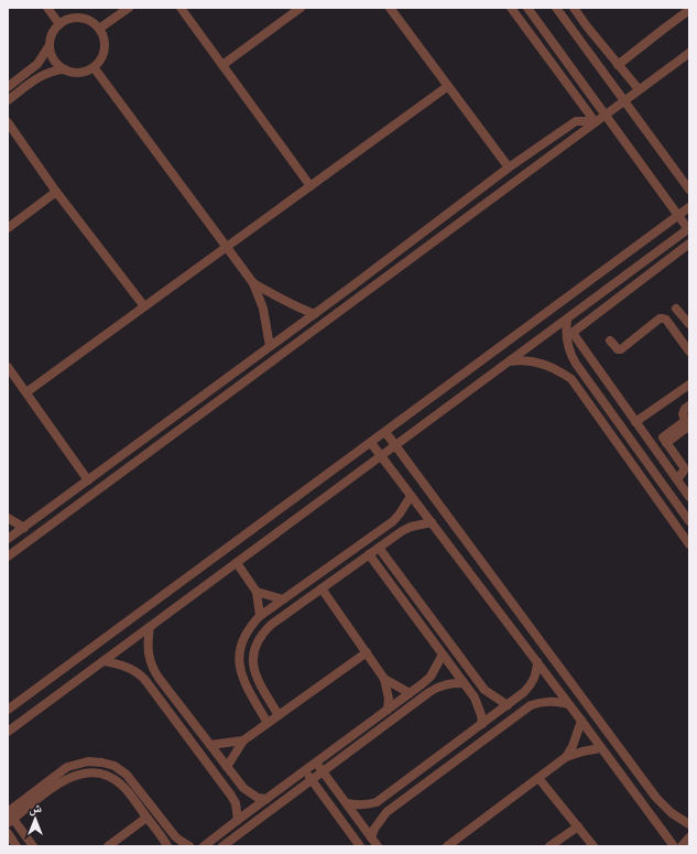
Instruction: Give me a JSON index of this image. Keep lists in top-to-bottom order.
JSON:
{
  "north": "top"
}
